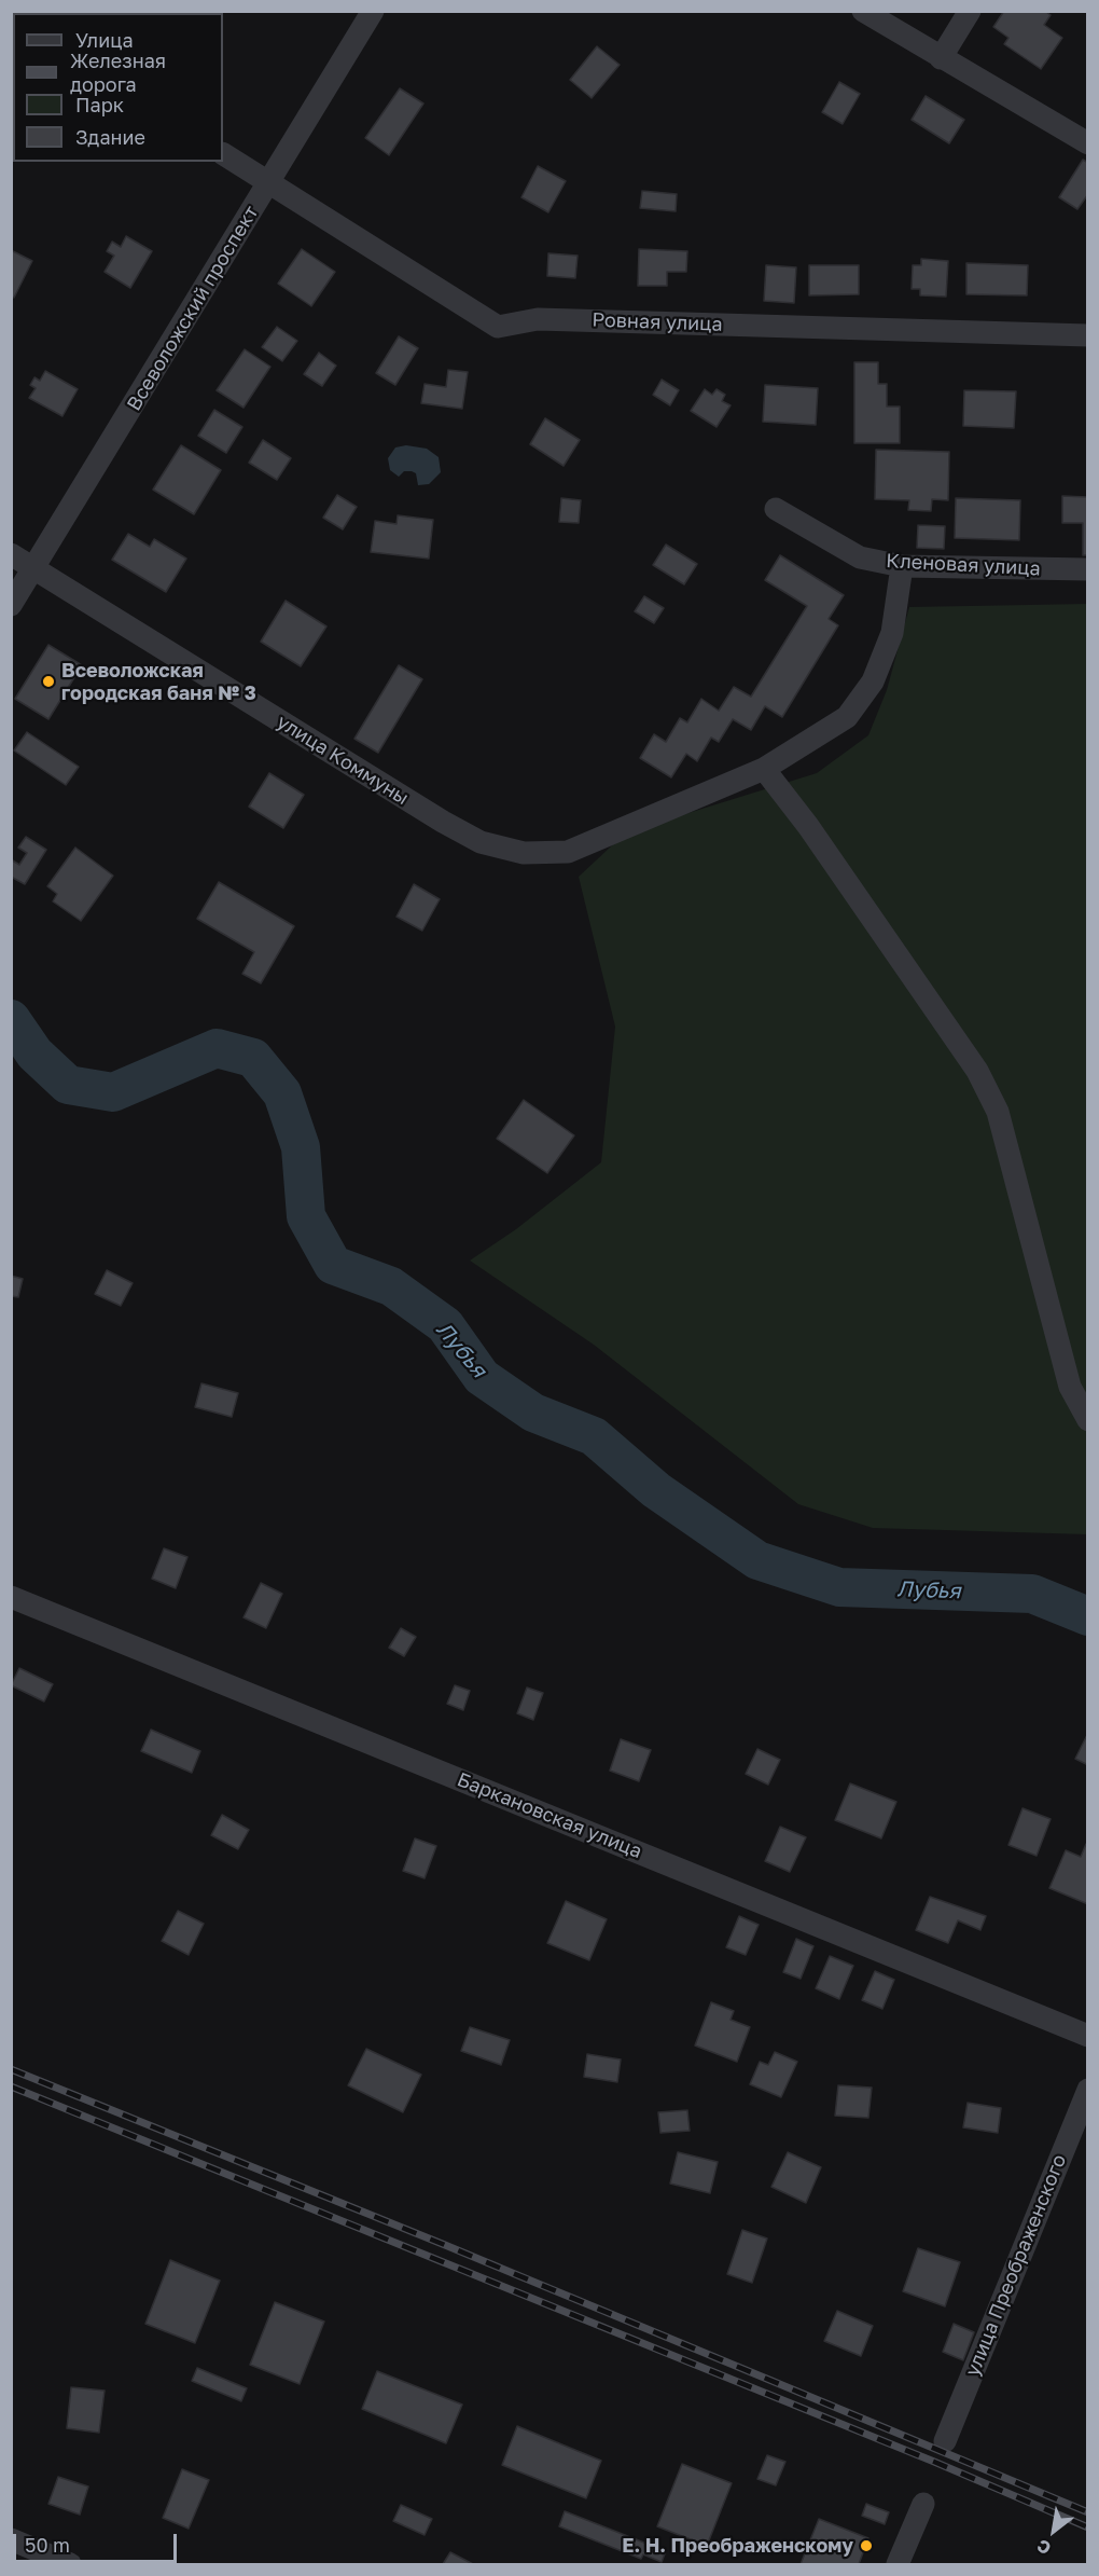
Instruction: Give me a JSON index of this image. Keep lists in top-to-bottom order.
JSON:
{
  "streets": {
    "street": [
      "Всеволожский проспект",
      "Ровная улица",
      "Кленовая улица",
      "улица Коммуны",
      "Баркановская улица",
      "улица Преображенского"
    ]
  },
  "crossings": [
    ["Всеволожский проспект", "Ровная улица"],
    ["Всеволожский проспект", "улица Коммуны"],
    ["Кленовая улица", "улица Коммуны"]
  ],
  "water": ["Лубья"],
  "places": ["Всеволожская городская баня № 3", "Е. Н. Преображенскому"],
  "legend": [
    "Улица",
    "Железная дорога",
    "Парк",
    "Здание"
  ],
  "scale_bar": "50 m",
  "north": "bottom left"
}
